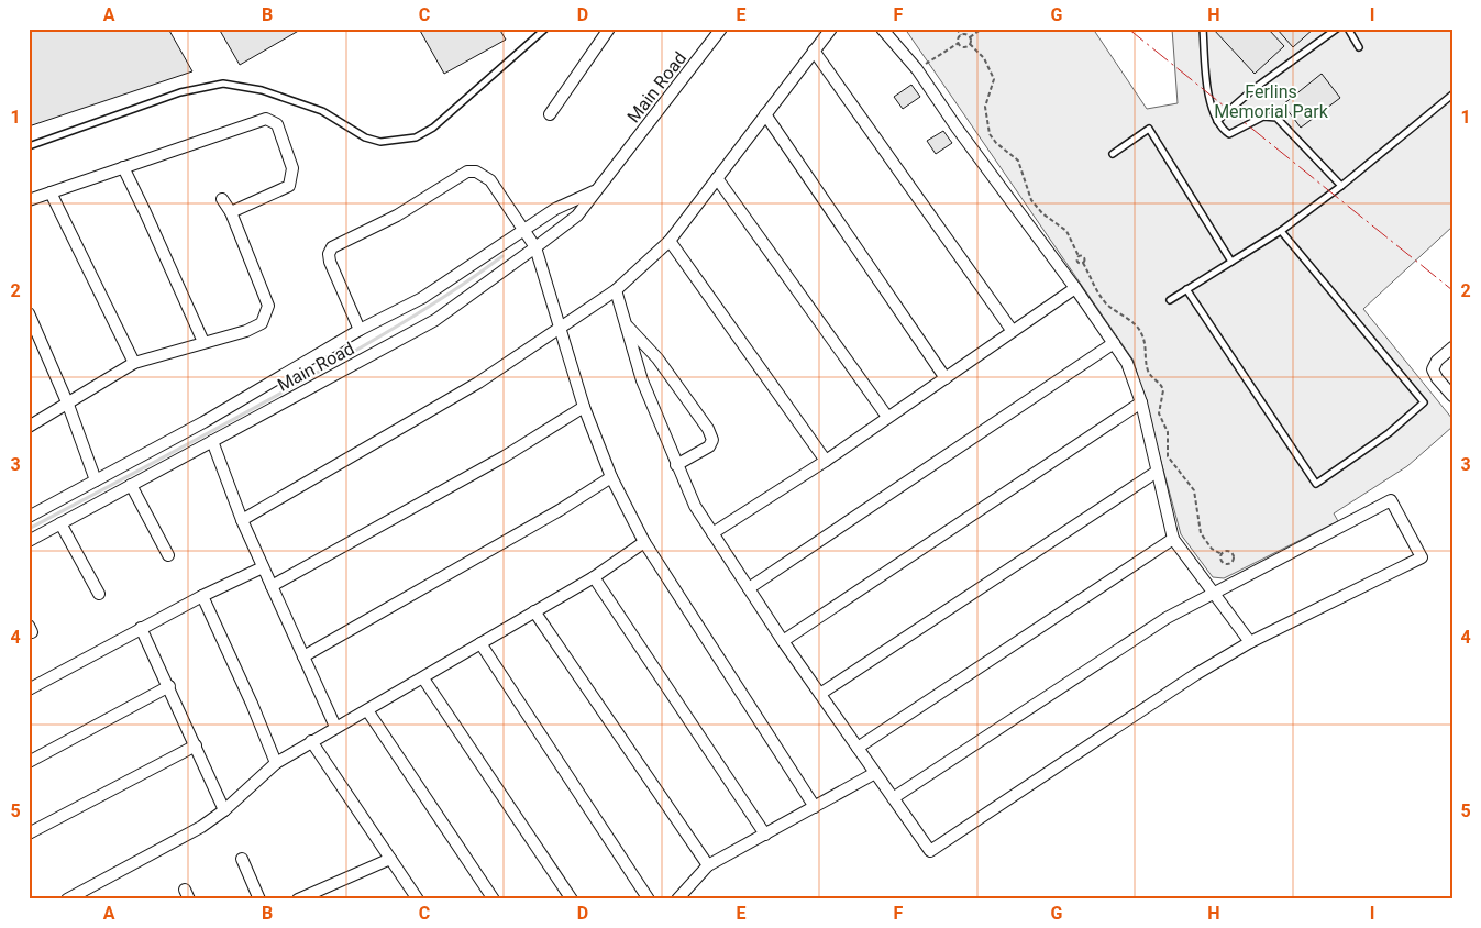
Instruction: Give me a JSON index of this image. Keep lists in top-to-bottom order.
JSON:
{
  "streets": {
    "street": ["Main Road"]
  },
  "parks": ["Ferlins Memorial Park"],
  "grid": {
    "columns": [
      "A",
      "B",
      "C",
      "D",
      "E",
      "F",
      "G",
      "H",
      "I"
    ],
    "rows": [
      "1",
      "2",
      "3",
      "4",
      "5"
    ]
  }
}
